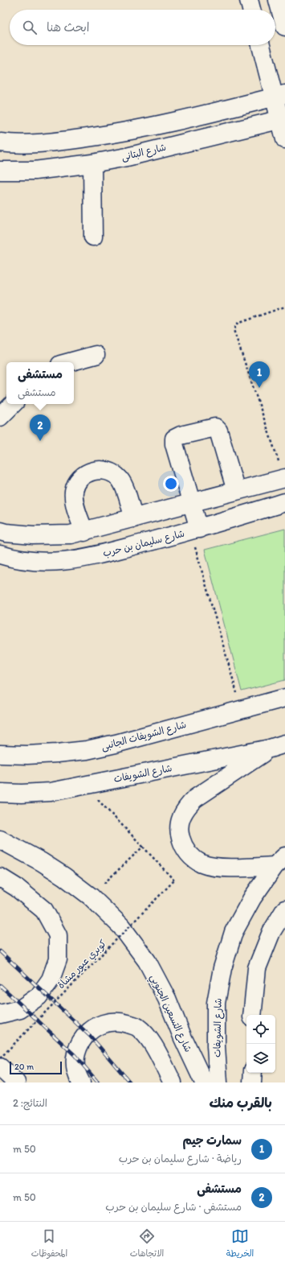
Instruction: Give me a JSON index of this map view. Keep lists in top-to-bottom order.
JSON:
{
  "streets": {
    "main road": [
      "شارع البتانى",
      "شارع سليمان بن حرب",
      "شارع الشويفات الجانبى",
      "شارع الشويفات",
      "شارع التسعين الجنوبي"
    ],
    "path": ["كوبري عبور مشاة"]
  },
  "scale_bar": "20 m",
  "page": {
    "search": "ابحث هنا",
    "pins": ["1", "2"],
    "popup": ["مستشفى", "مستشفى"],
    "scale": "20 m",
    "heading": ["بالقرب منك", "النتائج: 2"],
    "list": [
      {
        "mark": "1",
        "name": "سمارت جيم",
        "note": "رياضة · شارع سليمان بن حرب",
        "value": "50 m"
      },
      {
        "mark": "2",
        "name": "مستشفى",
        "note": "مستشفى · شارع سليمان بن حرب",
        "value": "50 m"
      }
    ],
    "nav": ["الخريطة", "الاتجاهات", "المحفوظات"]
  }
}
